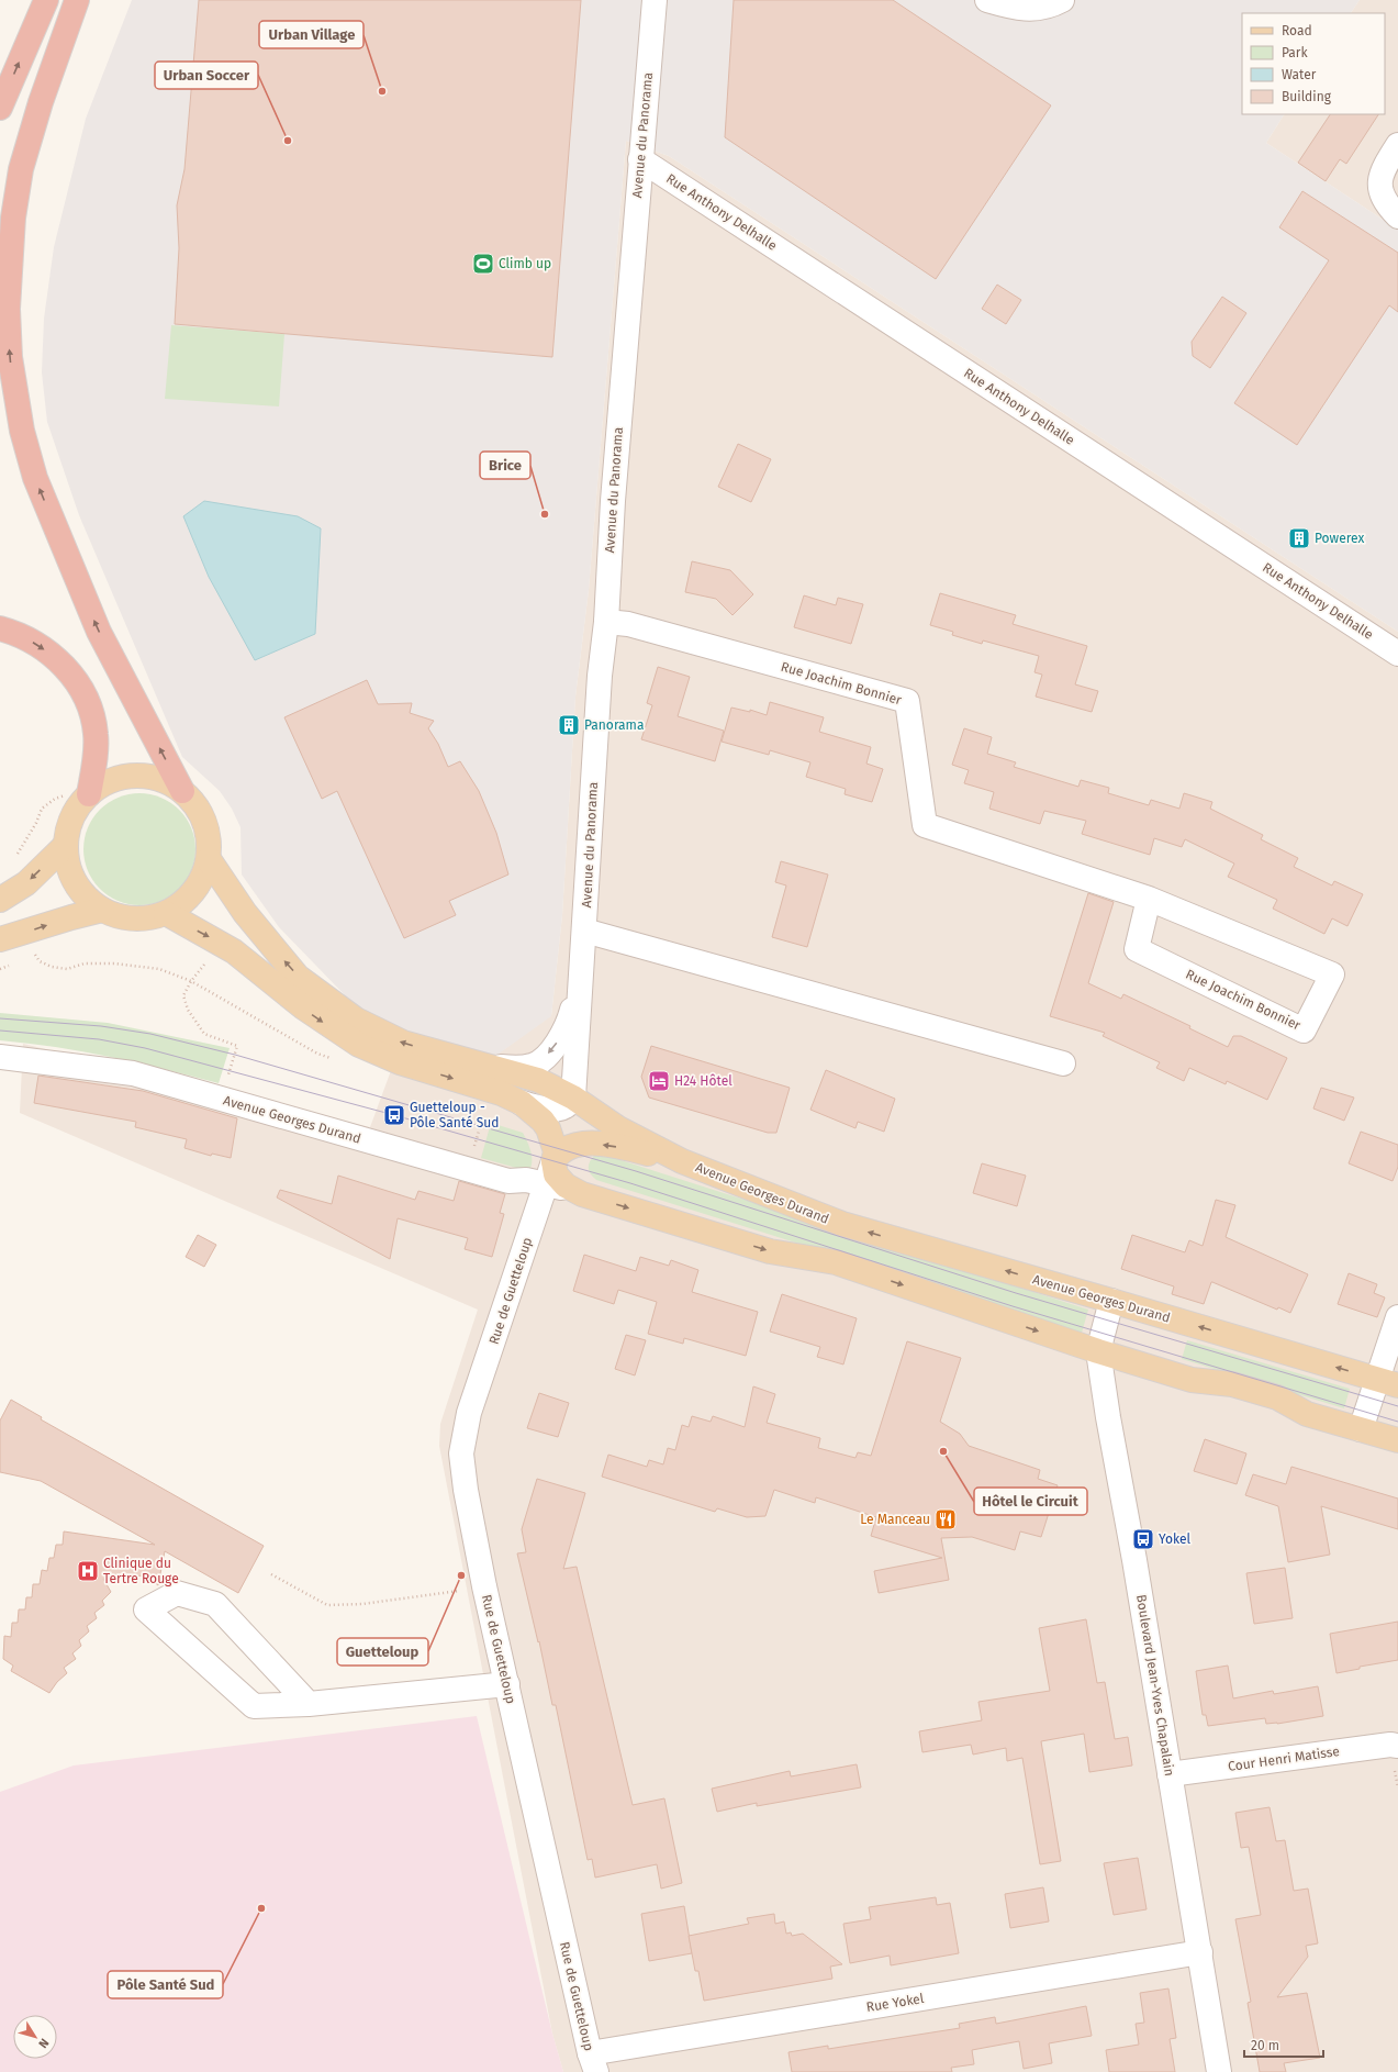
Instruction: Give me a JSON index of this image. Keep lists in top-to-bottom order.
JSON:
{
  "streets": {
    "main road": ["Avenue Georges Durand"],
    "street": [
      "Avenue du Panorama",
      "Rue Anthony Delhalle",
      "Rue Joachim Bonnier",
      "Rue de Guetteloup",
      "Boulevard Jean-Yves Chapalain",
      "Cour Henri Matisse",
      "Rue Yokel"
    ]
  },
  "crossings": [
    ["Avenue du Panorama", "Rue Anthony Delhalle"],
    ["Avenue du Panorama", "Rue Joachim Bonnier"],
    ["Avenue du Panorama", "Avenue Georges Durand"],
    ["Avenue Georges Durand", "Rue de Guetteloup"],
    ["Avenue Georges Durand", "Boulevard Jean-Yves Chapalain"],
    ["Rue de Guetteloup", "Rue Yokel"],
    ["Boulevard Jean-Yves Chapalain", "Cour Henri Matisse"],
    ["Boulevard Jean-Yves Chapalain", "Rue Yokel"]
  ],
  "places": {
    "other": [
      "Urban Village",
      "Urban Soccer",
      "Brice",
      "Hôtel le Circuit",
      "Guetteloup",
      "Pôle Santé Sud"
    ],
    "sports": ["Climb up"],
    "building": ["Powerex", "Panorama"],
    "hotel": ["H24 Hôtel"],
    "bus stop": ["Guetteloup - Pôle Santé Sud", "Yokel"],
    "restaurant": ["Le Manceau"],
    "hospital": ["Clinique du Tertre Rouge"]
  },
  "legend": [
    "Road",
    "Park",
    "Water",
    "Building"
  ],
  "scale_bar": "20 m",
  "north": "bottom right"
}
